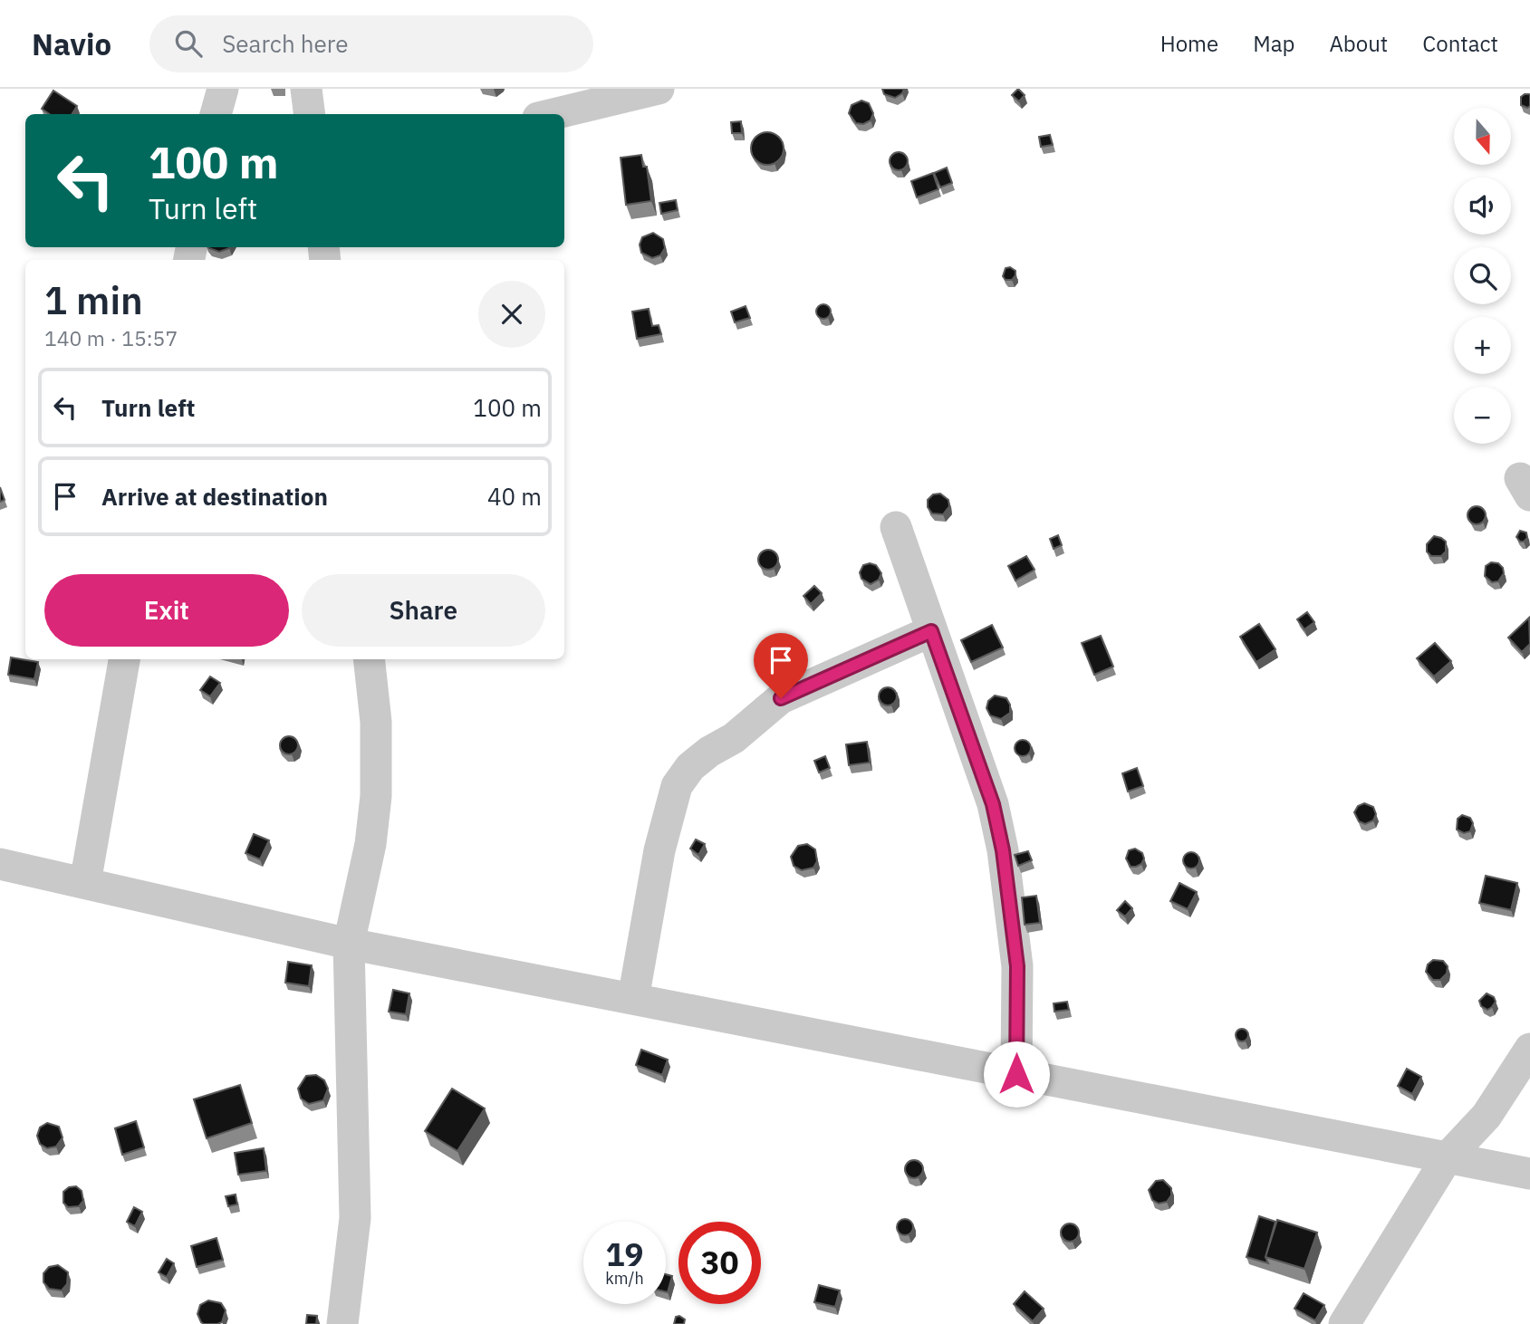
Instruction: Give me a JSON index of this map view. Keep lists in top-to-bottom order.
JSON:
{
  "north": "bottom",
  "page": {
    "header": "Navio",
    "search": "Search here",
    "nav": [
      "Home",
      "Map",
      "About",
      "Contact"
    ],
    "map_buttons": ["+", "−"],
    "turn": ["100 m", "Turn left"],
    "heading": ["1 min", "140 m · 15:57"],
    "list": [
      {
        "name": "Turn left",
        "value": "100 m"
      },
      {
        "name": "Arrive at destination",
        "value": "40 m"
      }
    ],
    "buttons": ["Exit", "Share"],
    "speed": "19 km/h",
    "limit": "30"
  }
}
